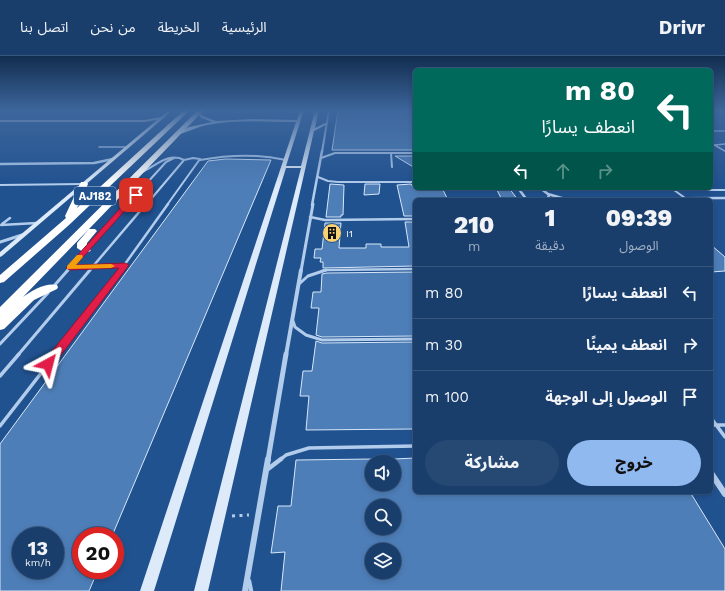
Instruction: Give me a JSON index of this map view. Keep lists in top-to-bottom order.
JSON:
{
  "streets": {
    "highway": ["AJ182"]
  },
  "places": {
    "building": ["I1"]
  },
  "page": {
    "header": "Drivr",
    "nav": [
      "الرئيسية",
      "الخريطة",
      "من نحن",
      "اتصل بنا"
    ],
    "turn": ["80 m", "انعطف يسارًا"],
    "eta": [
      "09:39",
      "الوصول",
      "1",
      "دقيقة",
      "210",
      "m"
    ],
    "list": [
      {
        "name": "انعطف يسارًا",
        "value": "80 m"
      },
      {
        "name": "انعطف يمينًا",
        "value": "30 m"
      },
      {
        "name": "الوصول إلى الوجهة",
        "value": "100 m"
      }
    ],
    "buttons": ["خروج", "مشاركة"],
    "speed": "13 km/h",
    "limit": "20"
  }
}
